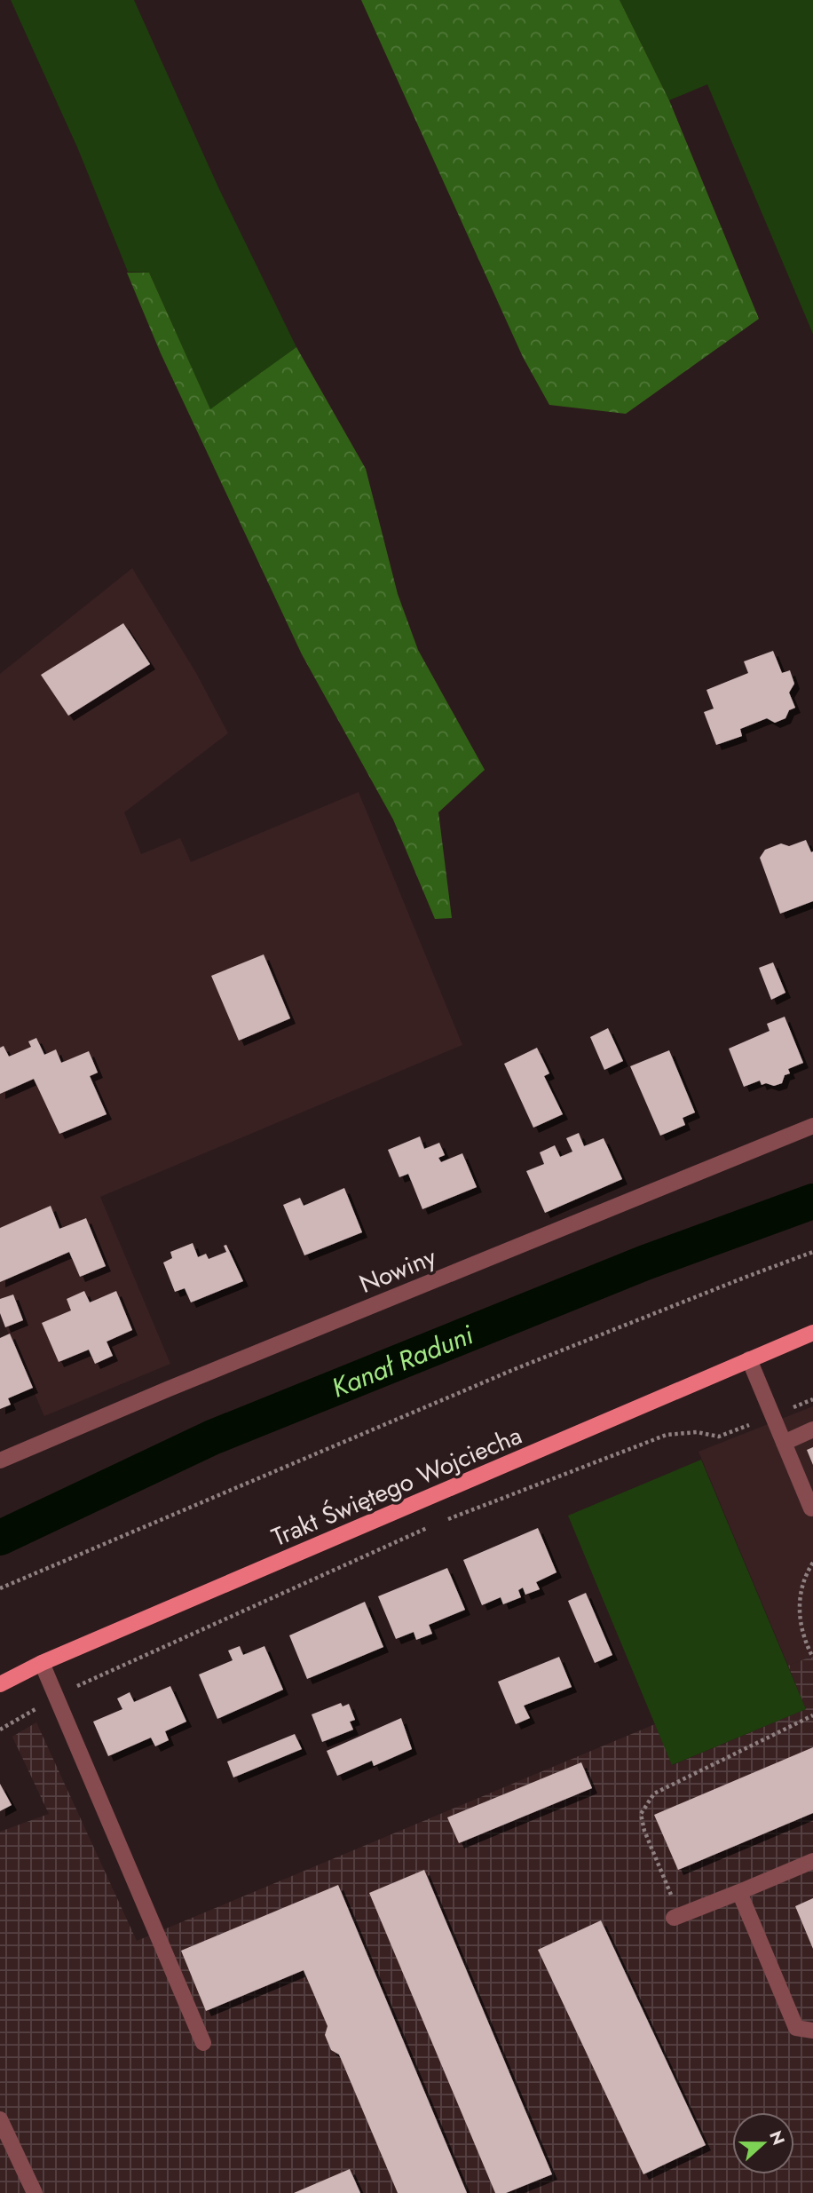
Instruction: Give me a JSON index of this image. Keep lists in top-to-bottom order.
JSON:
{
  "streets": {
    "main road": ["Trakt Świętego Wojciecha"],
    "street": ["Nowiny"]
  },
  "water": ["Kanał Raduni"],
  "north": "right"
}
